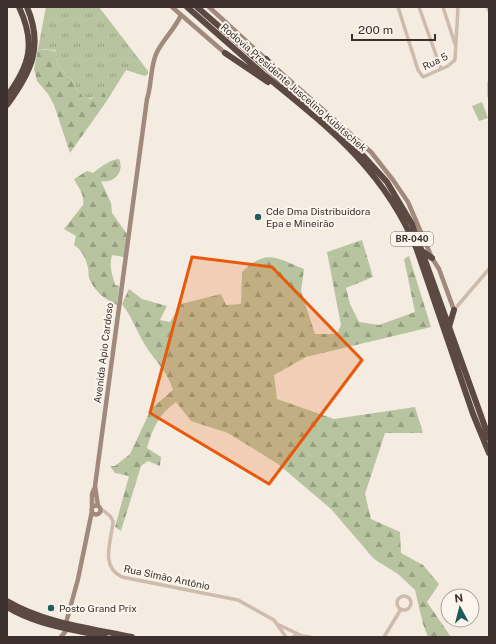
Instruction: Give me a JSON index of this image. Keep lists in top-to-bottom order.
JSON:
{
  "streets": {
    "highway": ["Rodovia Presidente Juscelino Kubitschek", "BR-040"],
    "street": ["Rua 5", "Avenida Apio Cardoso", "Rua Simão Antônio"]
  },
  "crossings": [
    ["Avenida Apio Cardoso", "Rua Simão Antônio"]
  ],
  "places": ["Cde Dma Distribuidora Epa e Mineirão", "Posto Grand Prix"],
  "scale_bar": "200 m",
  "north": "top"
}
